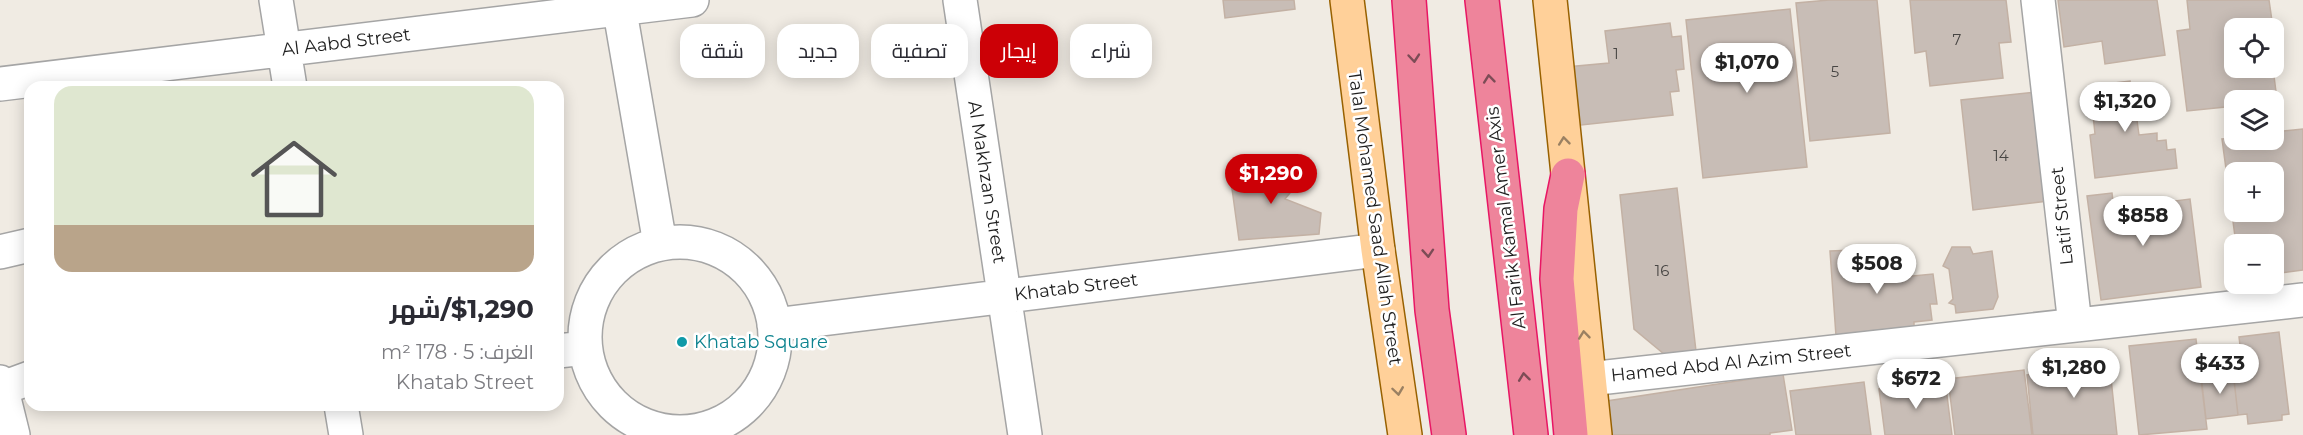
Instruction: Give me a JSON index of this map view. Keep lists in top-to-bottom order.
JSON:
{
  "streets": {
    "highway": ["Al Farik Kamal Amer Axis"],
    "main road": ["Talal Mohamed Saad Allah Street"],
    "street": [
      "Al Aabd Street",
      "Al Makhzan Street",
      "Latif Street",
      "Khatab Street",
      "Hamed Abd Al Azim Street"
    ]
  },
  "crossings": [
    ["Al Makhzan Street", "Khatab Street"],
    ["Latif Street", "Hamed Abd Al Azim Street"],
    ["Talal Mohamed Saad Allah Street", "Khatab Street"]
  ],
  "places": ["Khatab Square"],
  "house_numbers": [
    "7",
    "1",
    "5",
    "14",
    "16"
  ],
  "page": {
    "map_buttons": ["+", "−"],
    "chip": [
      "شراء",
      "إيجار",
      "تصفية",
      "جديد",
      "شقة"
    ],
    "price": [
      "$1,070",
      "$1,320",
      "$1,290",
      "$858",
      "$508",
      "$433",
      "$1,280",
      "$672"
    ],
    "list": [
      {
        "name": "$1,290/شهر",
        "note": "الغرف: 5 · 178 m² · Khatab Street"
      }
    ]
  }
}
